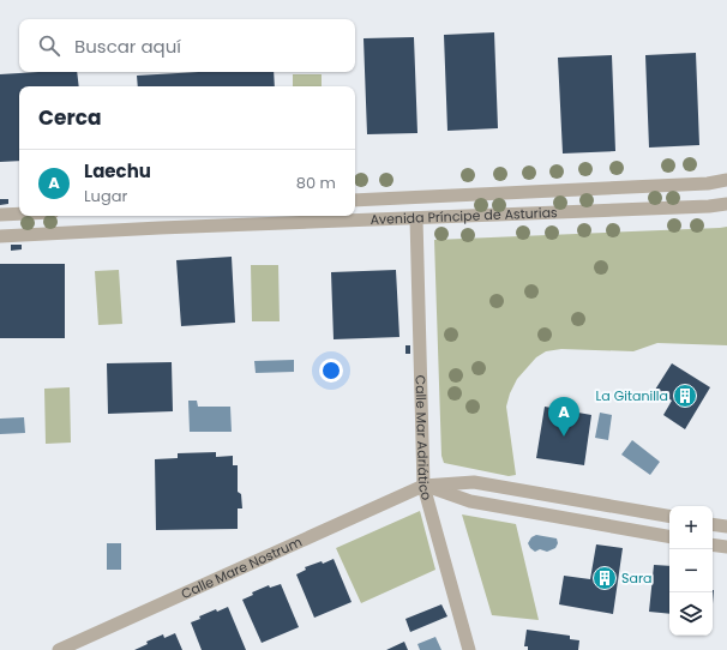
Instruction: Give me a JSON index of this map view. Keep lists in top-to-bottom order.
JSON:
{
  "streets": {
    "street": ["Avenida Príncipe de Asturias", "Calle Mar Adriático", "Calle Mare Nostrum"]
  },
  "crossings": [
    ["Avenida Príncipe de Asturias", "Calle Mar Adriático"],
    ["Calle Mar Adriático", "Calle Mare Nostrum"]
  ],
  "places": {
    "building": ["La Gitanilla", "Sara"]
  },
  "page": {
    "search": "Buscar aquí",
    "heading": "Cerca",
    "list": [
      {
        "mark": "A",
        "name": "Laechu",
        "note": "Lugar",
        "value": "80 m"
      }
    ],
    "pins": "A",
    "map_buttons": ["+", "−"]
  }
}
